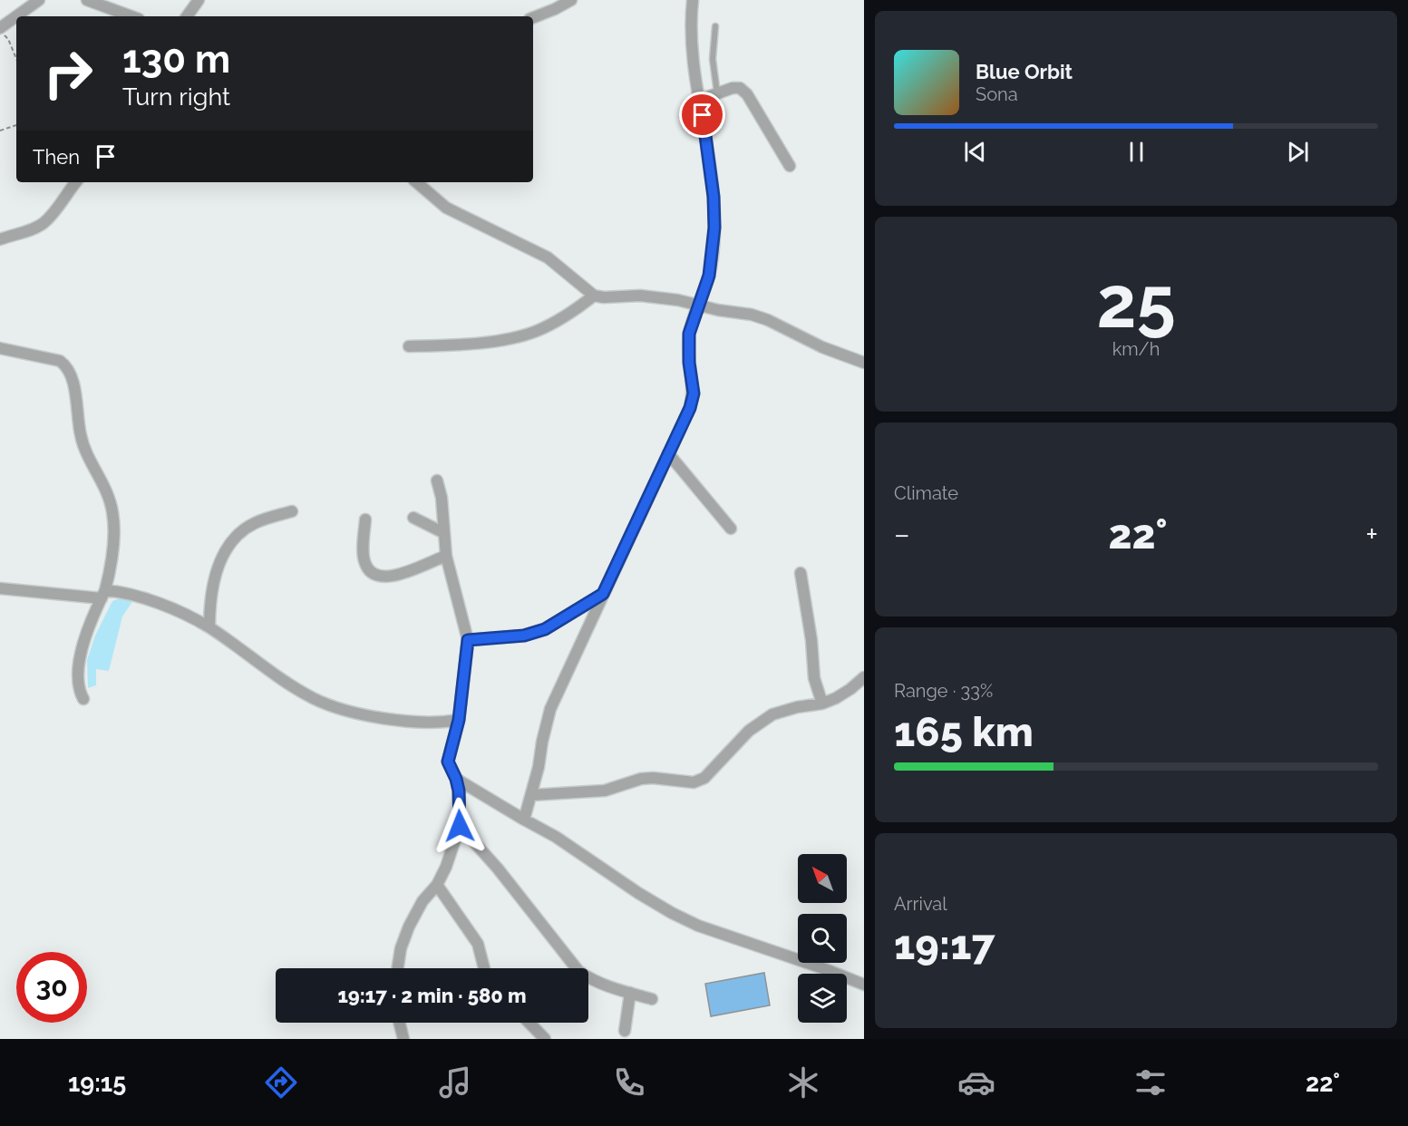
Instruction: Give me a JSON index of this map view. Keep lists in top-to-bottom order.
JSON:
{
  "north": "top left",
  "page": {
    "turn": ["130 m", "Turn right"],
    "song": ["Blue Orbit", "Sona"],
    "then": "Then",
    "tile": [
      ["25", "km/h"],
      "Climate",
      ["Range · 33%", "165 km"],
      ["Arrival", "19:17"]
    ],
    "heat": ["−", "22°", "+"],
    "limit": "30",
    "trip": "19:17 · 2 min · 580 m",
    "tabs": ["19:15", "22°"]
  }
}
